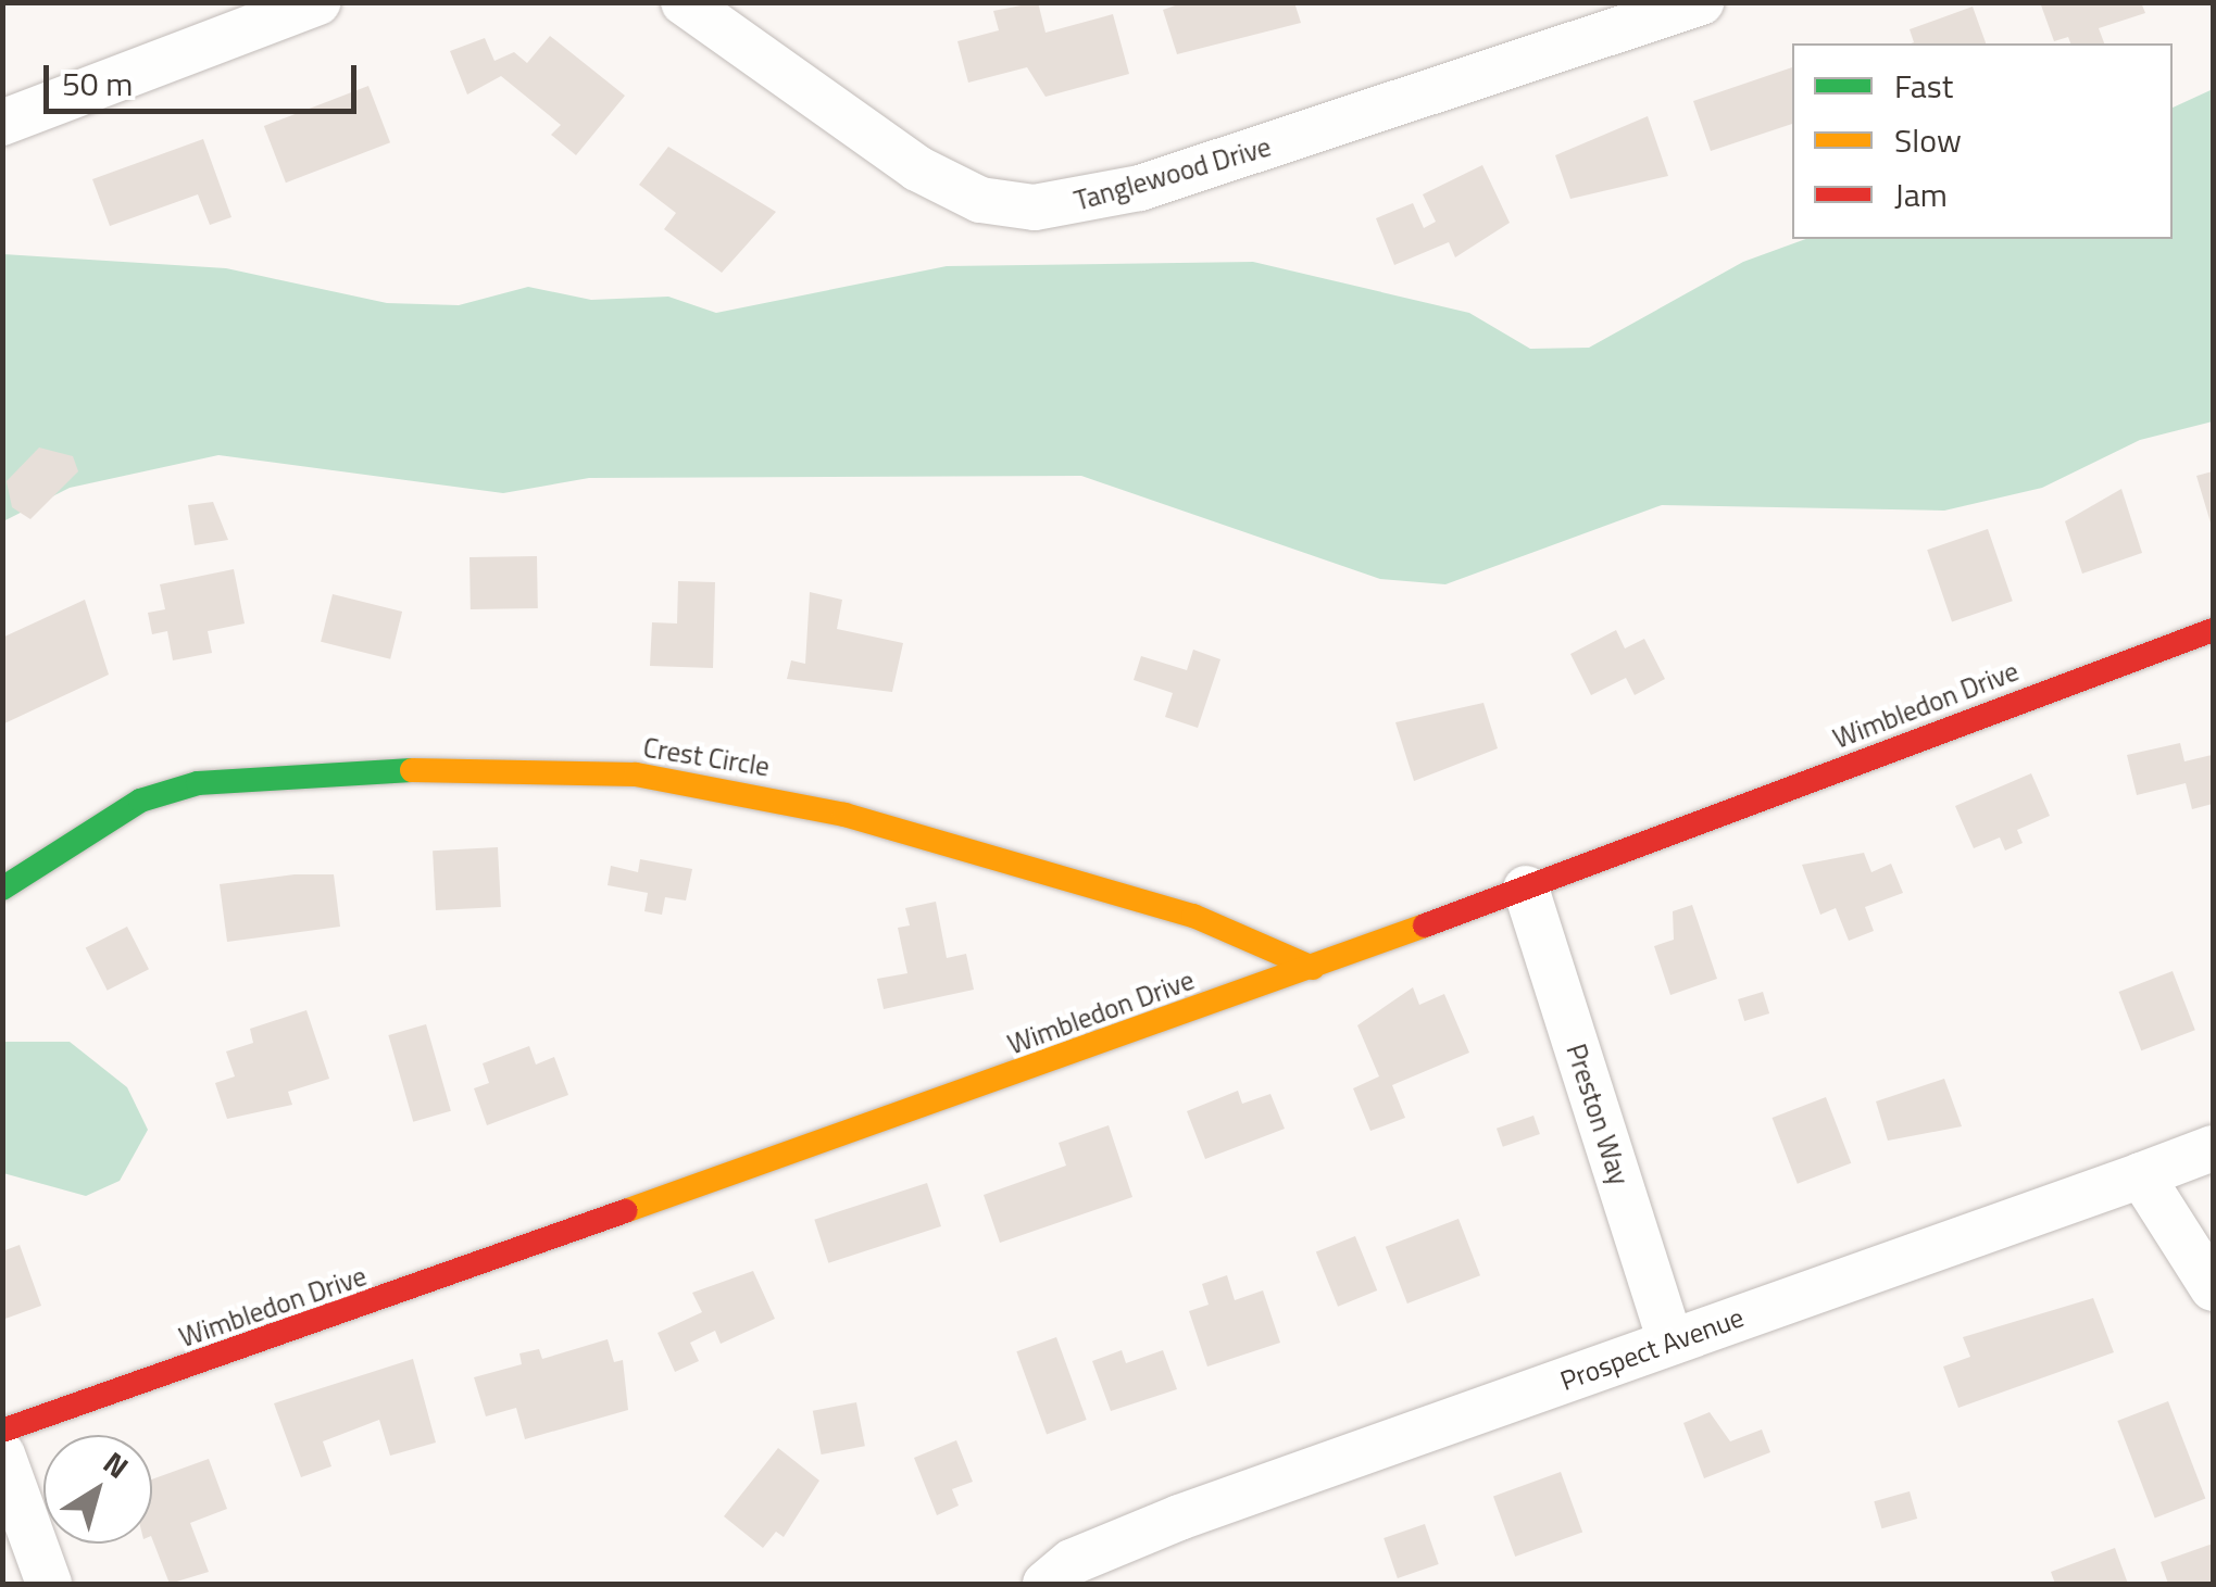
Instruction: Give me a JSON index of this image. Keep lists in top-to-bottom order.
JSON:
{
  "streets": {
    "street": [
      "Tanglewood Drive",
      "Wimbledon Drive",
      "Crest Circle",
      "Preston Way",
      "Prospect Avenue"
    ]
  },
  "crossings": [
    ["Wimbledon Drive", "Crest Circle"],
    ["Wimbledon Drive", "Preston Way"],
    ["Preston Way", "Prospect Avenue"]
  ],
  "legend": ["Fast", "Slow", "Jam"],
  "scale_bar": "50 m",
  "north": "top right"
}
